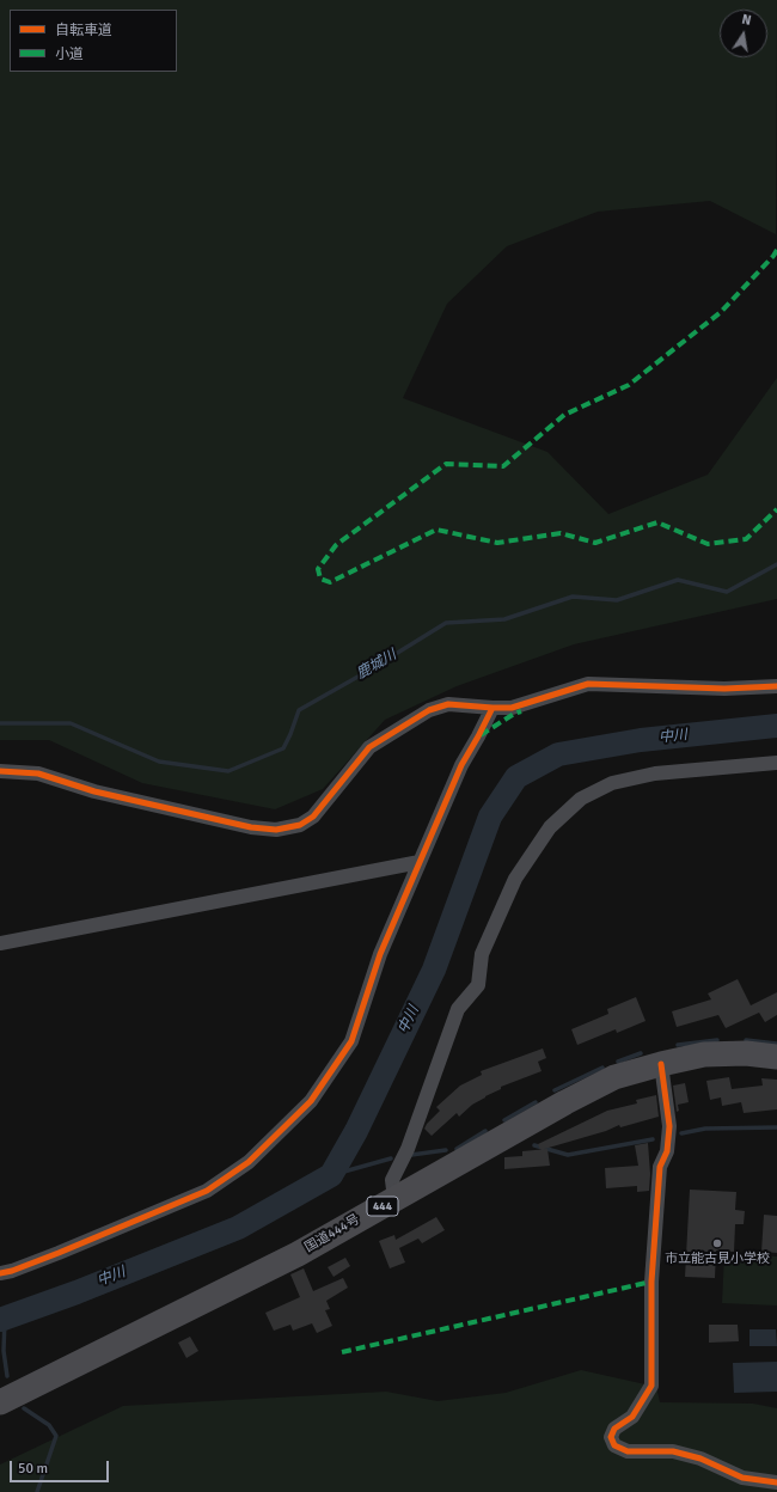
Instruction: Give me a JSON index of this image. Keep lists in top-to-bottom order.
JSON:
{
  "streets": {
    "highway": ["444", "国道444号"]
  },
  "water": ["鹿城川", "中川"],
  "places": ["市立能古見小学校"],
  "legend": ["自転車道", "小道"],
  "scale_bar": "50 m",
  "north": "top"
}
